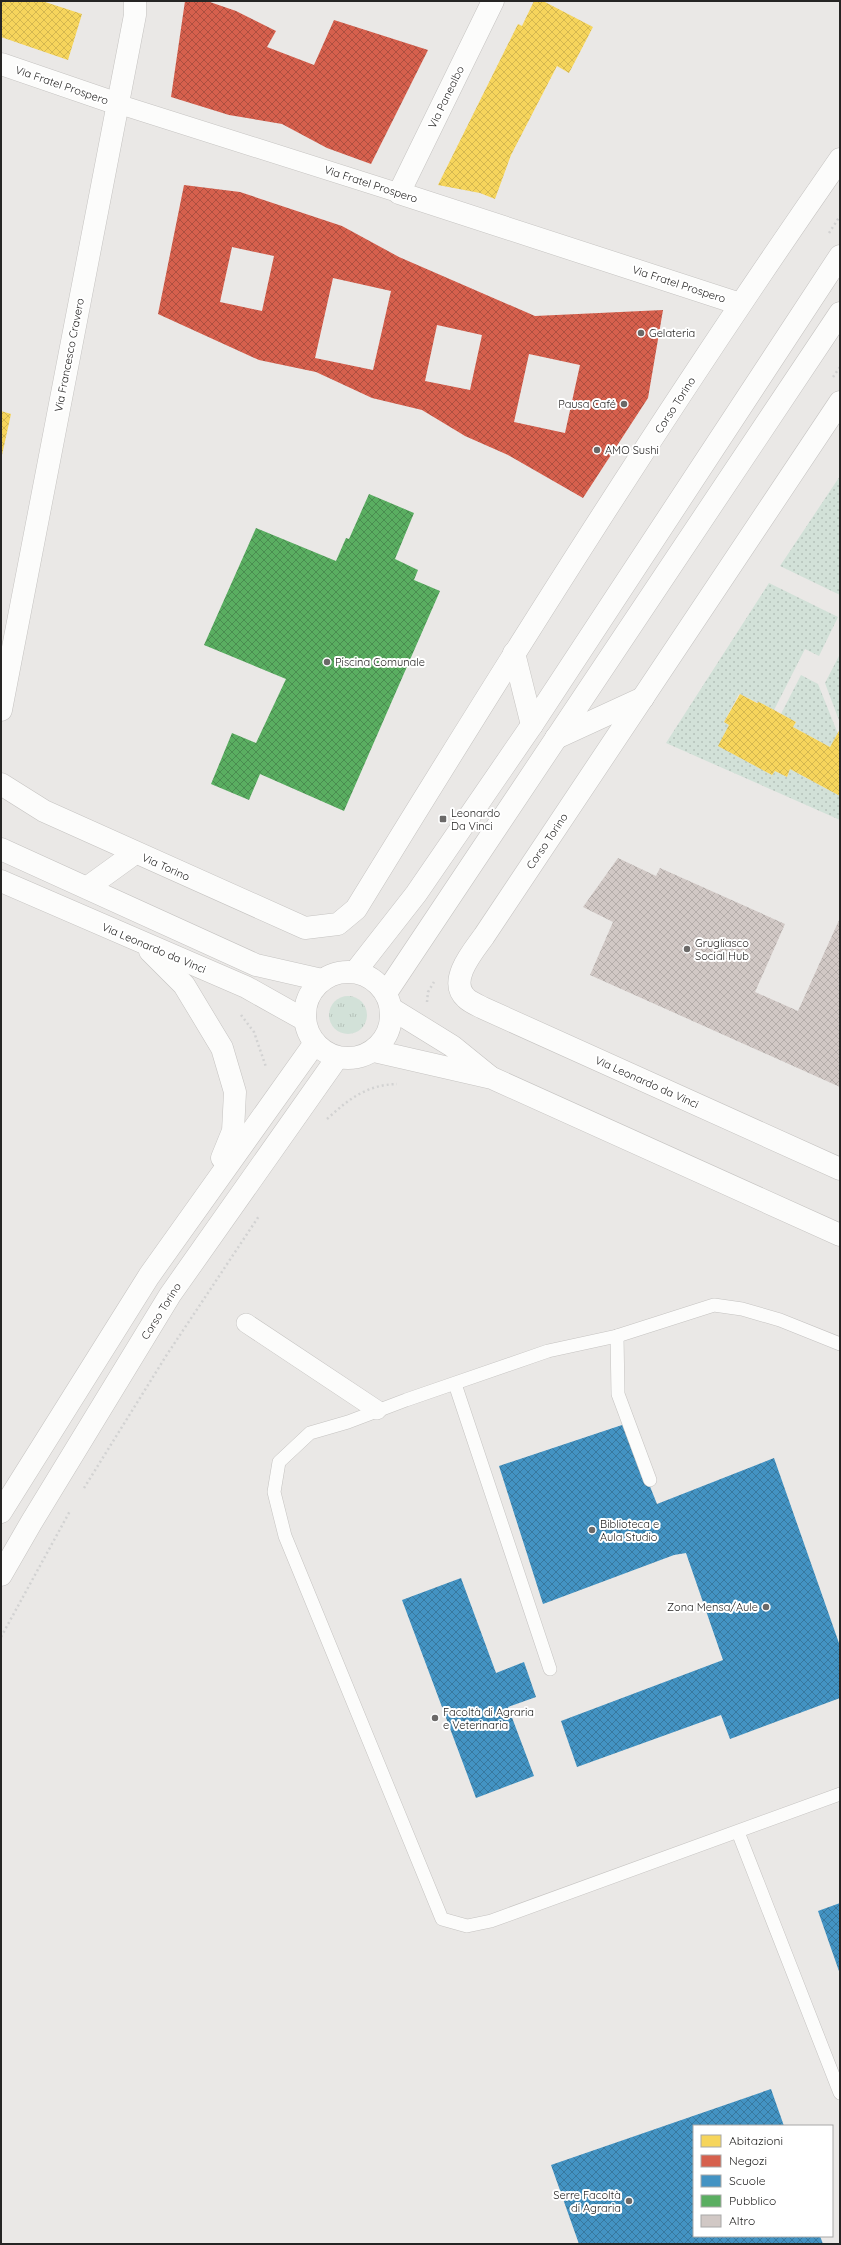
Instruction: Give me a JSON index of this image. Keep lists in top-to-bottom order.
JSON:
{
  "streets": {
    "street": [
      "Via Fratel Prospero",
      "Via Panealbo",
      "Via Francesco Cravero",
      "Corso Torino",
      "Via Torino",
      "Via Leonardo da Vinci"
    ]
  },
  "crossings": [
    ["Via Fratel Prospero", "Via Panealbo"],
    ["Via Fratel Prospero", "Via Francesco Cravero"],
    ["Via Fratel Prospero", "Corso Torino"],
    ["Corso Torino", "Via Torino"],
    ["Corso Torino", "Via Leonardo da Vinci"]
  ],
  "places": {
    "other": [
      "Gelateria",
      "Pausa Café",
      "AMO Sushi",
      "Piscina Comunale",
      "Grugliasco Social Hub",
      "Biblioteca e Aula Studio",
      "Zona Mensa/Aule",
      "Facoltà di Agraria e Veterinaria",
      "Serre Facoltà di Agraria"
    ],
    "transit": ["Leonardo Da Vinci"]
  },
  "legend": [
    "Abitazioni",
    "Negozi",
    "Scuole",
    "Pubblico",
    "Altro"
  ]
}
